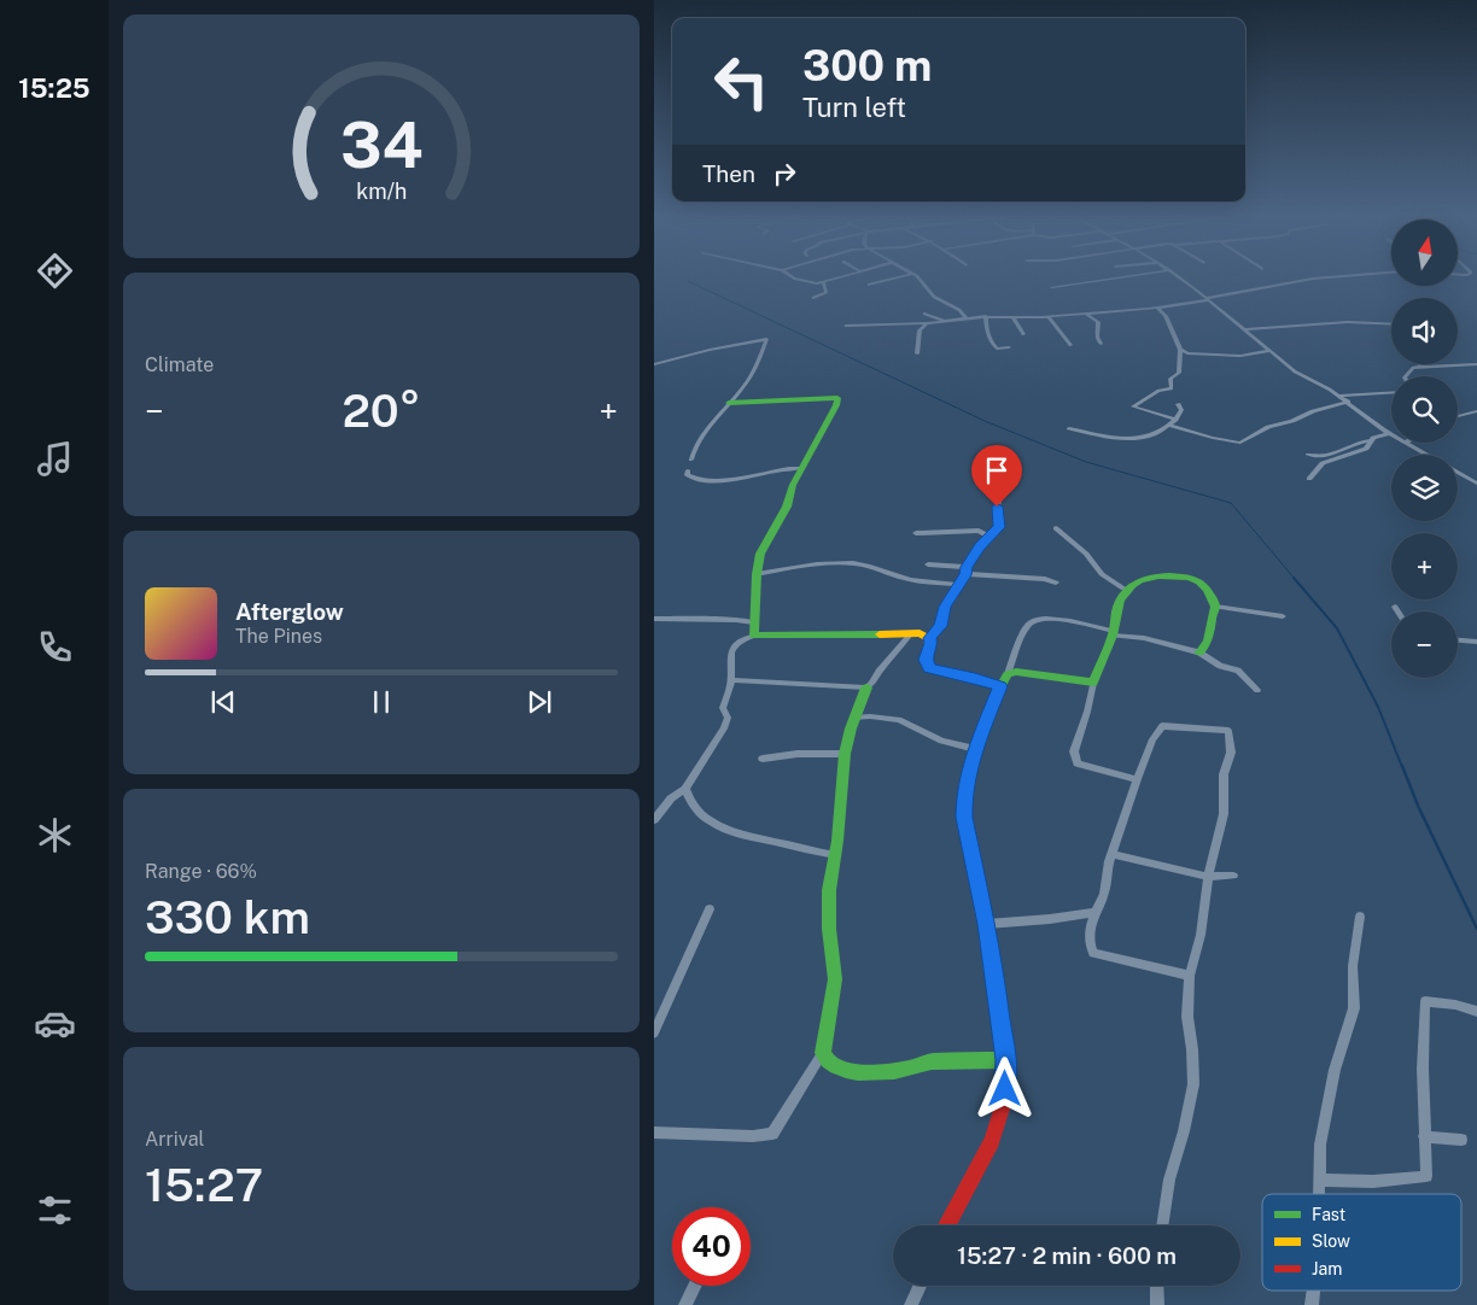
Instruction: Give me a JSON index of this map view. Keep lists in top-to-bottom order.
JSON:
{
  "legend": ["Fast", "Slow", "Jam"],
  "north": "top",
  "page": {
    "tabs": "15:25",
    "turn": ["300 m", "Turn left"],
    "then": "Then",
    "map_buttons": ["+", "−"],
    "tile": [
      "Climate",
      ["Range · 66%", "330 km"],
      ["Arrival", "15:27"]
    ],
    "heat": ["−", "20°", "+"],
    "song": ["Afterglow", "The Pines"],
    "limit": "40",
    "trip": "15:27 · 2 min · 600 m",
    "gauge": ["34", "km/h"]
  }
}
